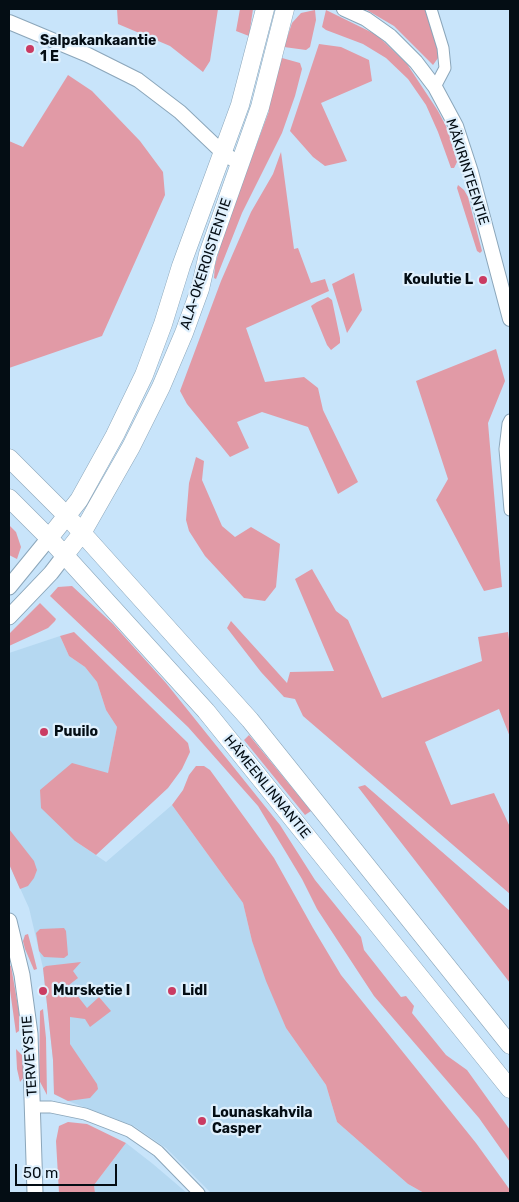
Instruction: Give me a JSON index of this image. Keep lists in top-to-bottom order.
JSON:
{
  "streets": {
    "main road": ["ALA-OKEROISTENTIE", "HÄMEENLINNANTIE", "TERVEYSTIE"],
    "street": ["MÄKIRINTEENTIE"]
  },
  "crossings": [
    ["ALA-OKEROISTENTIE", "HÄMEENLINNANTIE"]
  ],
  "places": [
    "Salpakankaantie 1 E",
    "Koulutie L",
    "Puuilo",
    "Mursketie I",
    "Lidl",
    "Lounaskahvila Casper"
  ],
  "scale_bar": "50 m"
}
